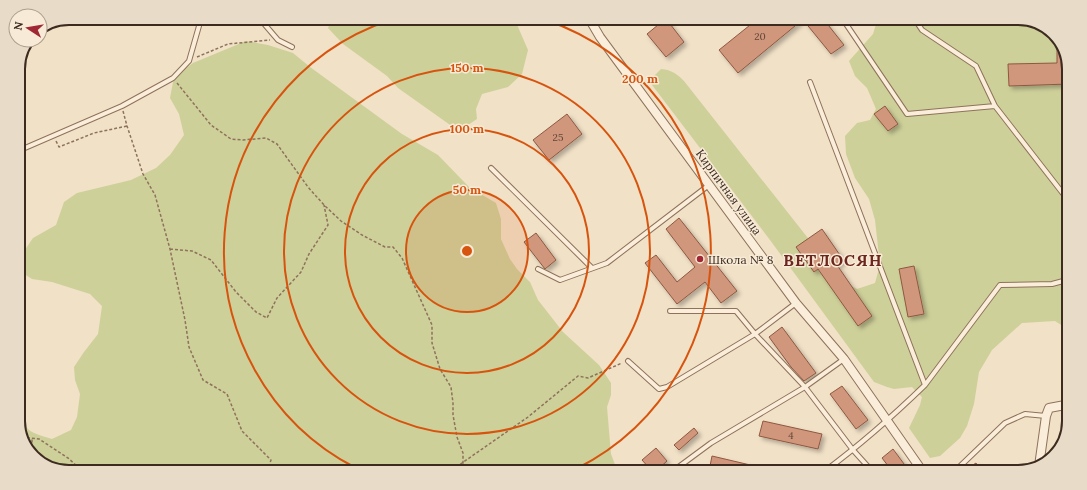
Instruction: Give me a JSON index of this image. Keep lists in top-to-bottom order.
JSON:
{
  "streets": {
    "street": ["Кирпичная улица"]
  },
  "districts": ["ВЕТЛОСЯН"],
  "places": ["Школа № 8"],
  "house_numbers": ["20", "25", "4"],
  "north": "left",
  "rings": [
    "150 m",
    "200 m",
    "100 m",
    "50 m"
  ]
}
